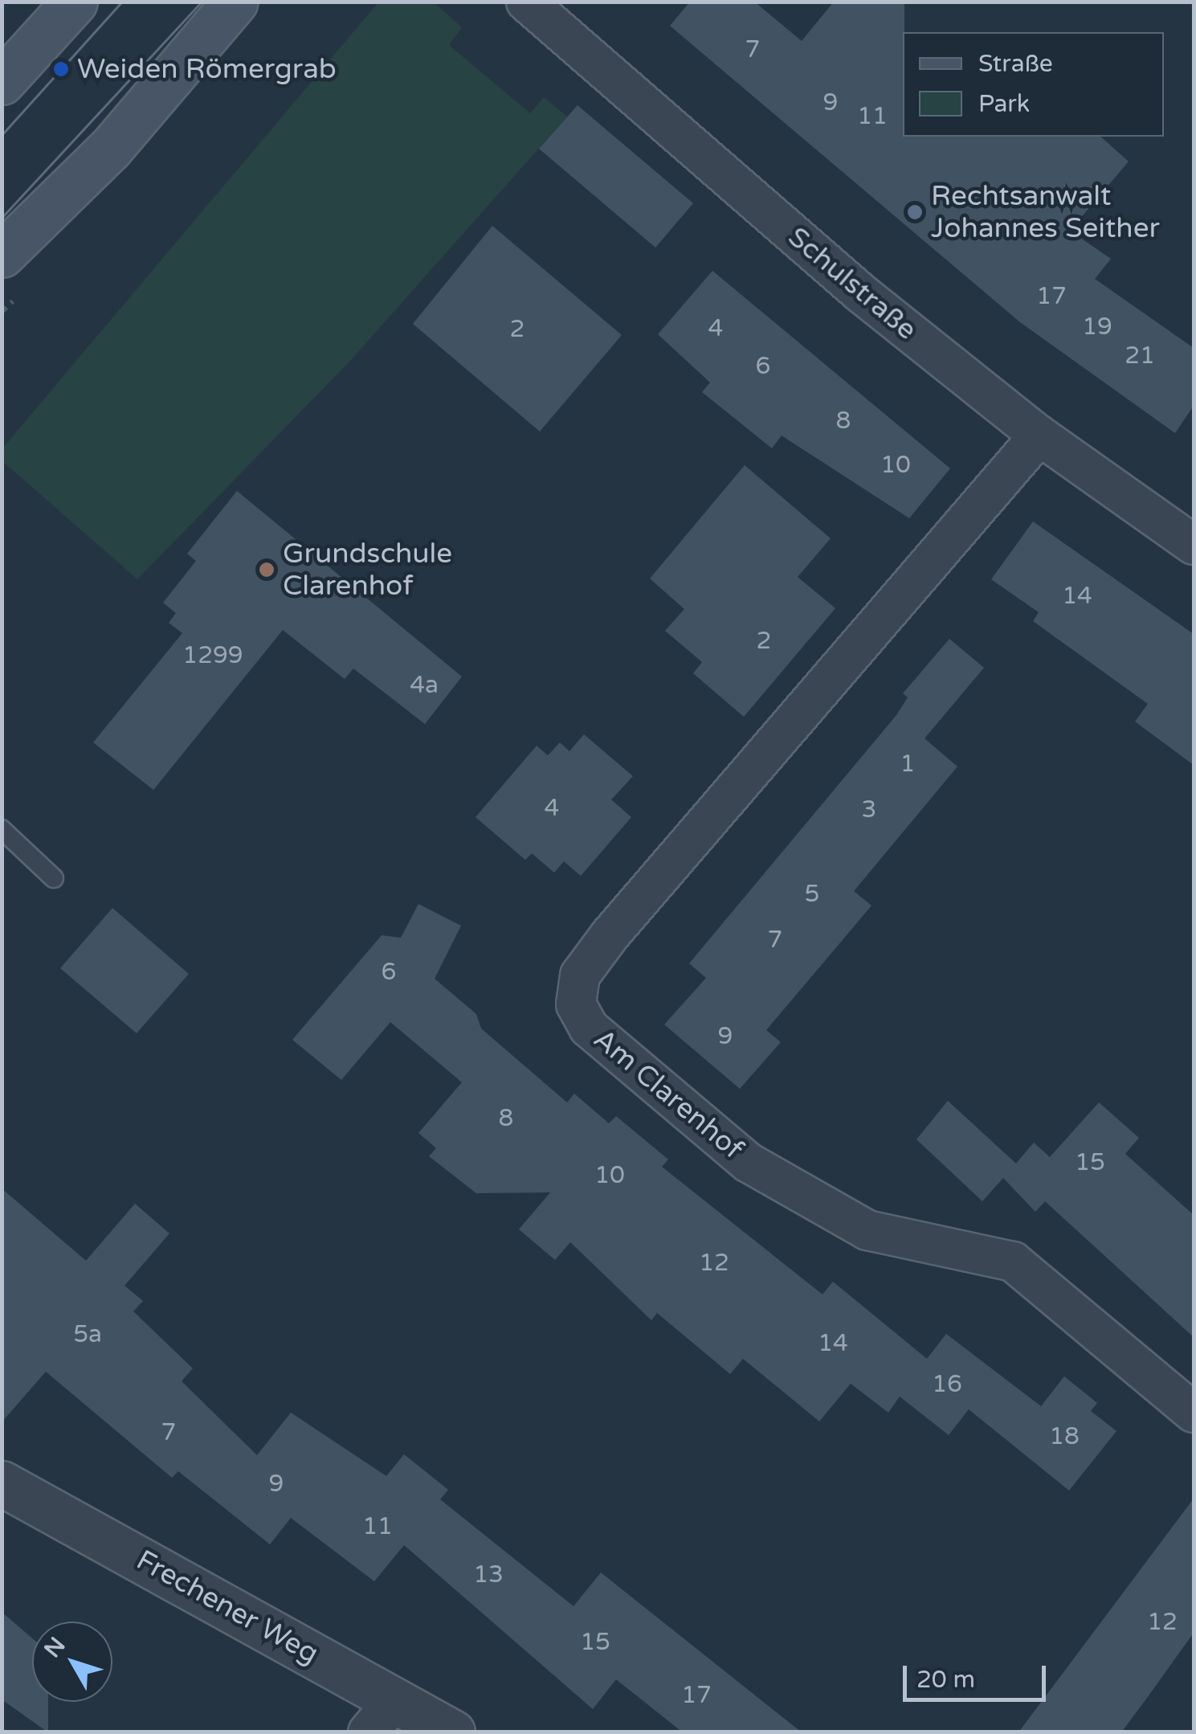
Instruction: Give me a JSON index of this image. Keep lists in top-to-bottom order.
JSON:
{
  "streets": {
    "street": ["Schulstraße", "Am Clarenhof", "Frechener Weg"]
  },
  "crossings": [
    ["Schulstraße", "Am Clarenhof"]
  ],
  "places": ["Weiden Römergrab", "Rechtsanwalt Johannes Seither", "Grundschule Clarenhof"],
  "house_numbers": [
    "7",
    "9",
    "11",
    "17",
    "19",
    "4",
    "2",
    "21",
    "6",
    "8",
    "10",
    "14",
    "2",
    "1299",
    "4a",
    "1",
    "4",
    "3",
    "5",
    "7",
    "6",
    "9",
    "8",
    "15",
    "10",
    "12",
    "5a",
    "14",
    "16",
    "7",
    "18",
    "9",
    "11",
    "13",
    "12",
    "15",
    "17"
  ],
  "legend": ["Straße", "Park"],
  "scale_bar": "20 m",
  "north": "top left"
}
